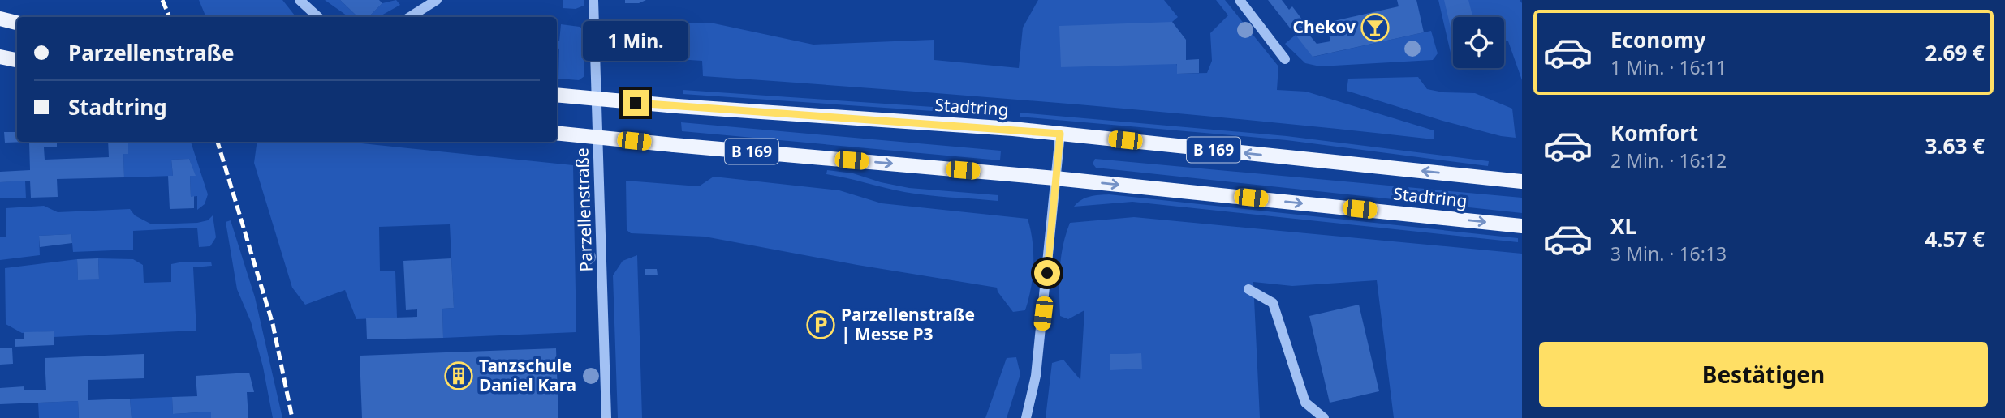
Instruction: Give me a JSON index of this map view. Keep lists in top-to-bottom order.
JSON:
{
  "streets": {
    "main road": ["Stadtring", "B 169"],
    "street": ["Parzellenstraße"]
  },
  "places": {
    "bar": ["Chekov"],
    "parking": ["Parzellenstraße | Messe P3"],
    "building": ["Tanzschule Daniel Kara"]
  },
  "page": {
    "list": [
      {
        "name": "Economy",
        "note": "1 Min. · 16:11",
        "value": "2.69 €"
      },
      {
        "name": "Komfort",
        "note": "2 Min. · 16:12",
        "value": "3.63 €"
      },
      {
        "name": "XL",
        "note": "3 Min. · 16:13",
        "value": "4.57 €"
      }
    ],
    "banner": ["Parzellenstraße", "Stadtring"],
    "bubble": "1 Min.",
    "buttons": "Bestätigen"
  }
}
